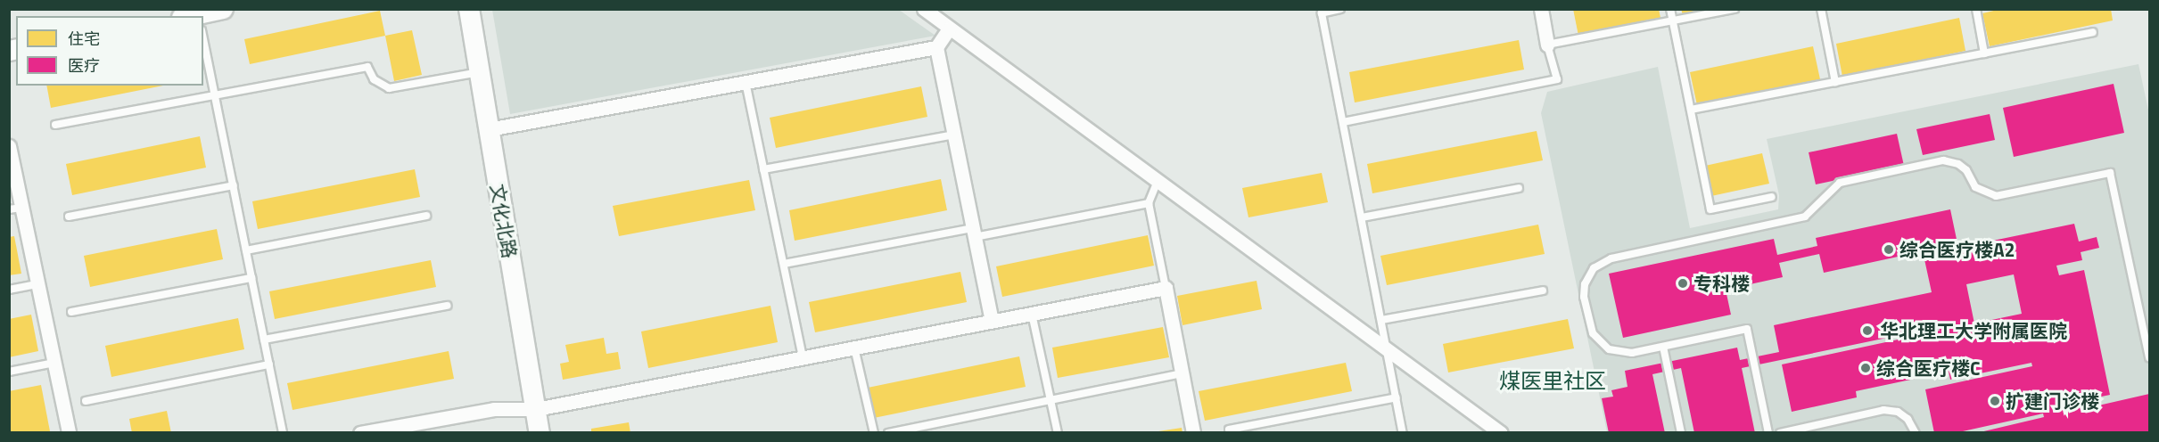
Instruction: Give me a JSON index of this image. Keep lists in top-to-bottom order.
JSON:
{
  "streets": {
    "street": ["文化北路"]
  },
  "districts": ["煤医里社区"],
  "places": [
    "综合医疗楼A2",
    "专科楼",
    "华北理工大学附属医院",
    "综合医疗楼C",
    "扩建门诊楼"
  ],
  "legend": ["住宅", "医疗"]
}
